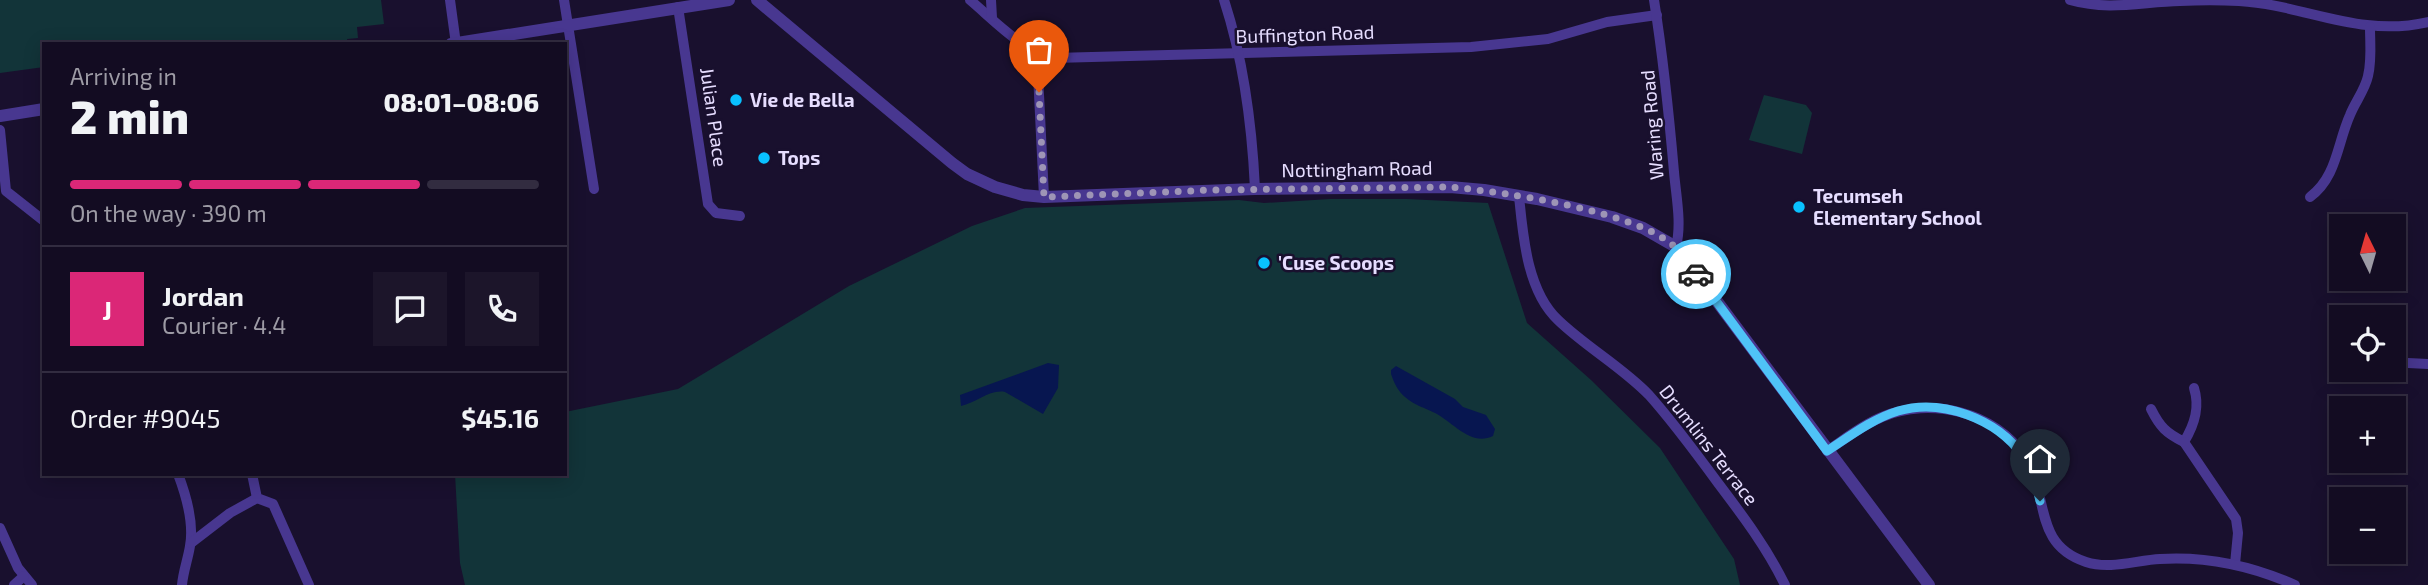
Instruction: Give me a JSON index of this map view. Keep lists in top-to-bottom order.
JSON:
{
  "streets": {
    "street": [
      "Buffington Road",
      "Julian Place",
      "Waring Road",
      "Nottingham Road",
      "Drumlins Terrace"
    ]
  },
  "crossings": [
    ["Buffington Road", "Waring Road"],
    ["Waring Road", "Nottingham Road"],
    ["Nottingham Road", "Drumlins Terrace"]
  ],
  "places": [
    "Vie de Bella",
    "Tops",
    "Tecumseh Elementary School",
    "'Cuse Scoops"
  ],
  "north": "top",
  "page": {
    "heading": ["2 min", "Arriving in", "08:01–08:06"],
    "panel": [
      "Jordan",
      "Courier · 4.4",
      "Order #9045",
      "$45.16"
    ],
    "bar": "On the way · 390 m",
    "map_buttons": ["+", "−"],
    "round": "J"
  }
}
